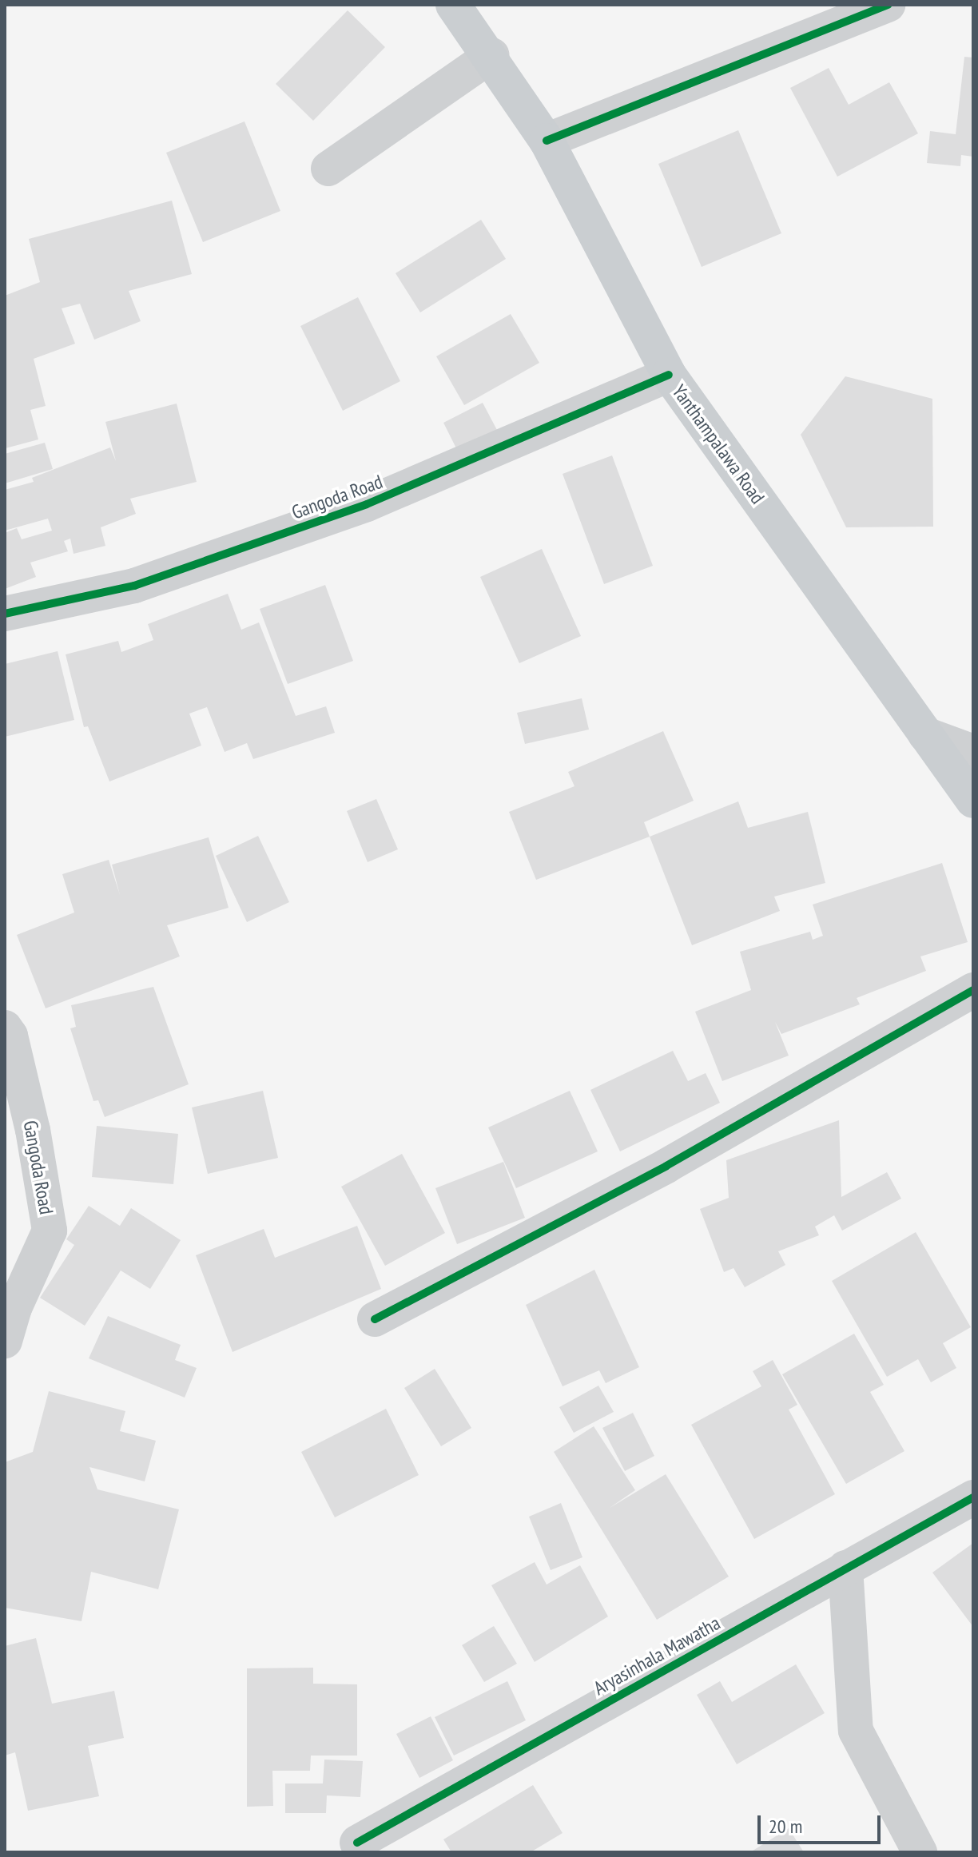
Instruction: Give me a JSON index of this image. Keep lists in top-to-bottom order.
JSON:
{
  "streets": {
    "main road": ["Yanthampalawa Road"],
    "street": ["Gangoda Road", "Aryasinhala Mawatha"]
  },
  "crossings": [
    ["Yanthampalawa Road", "Gangoda Road"]
  ],
  "scale_bar": "20 m"
}
